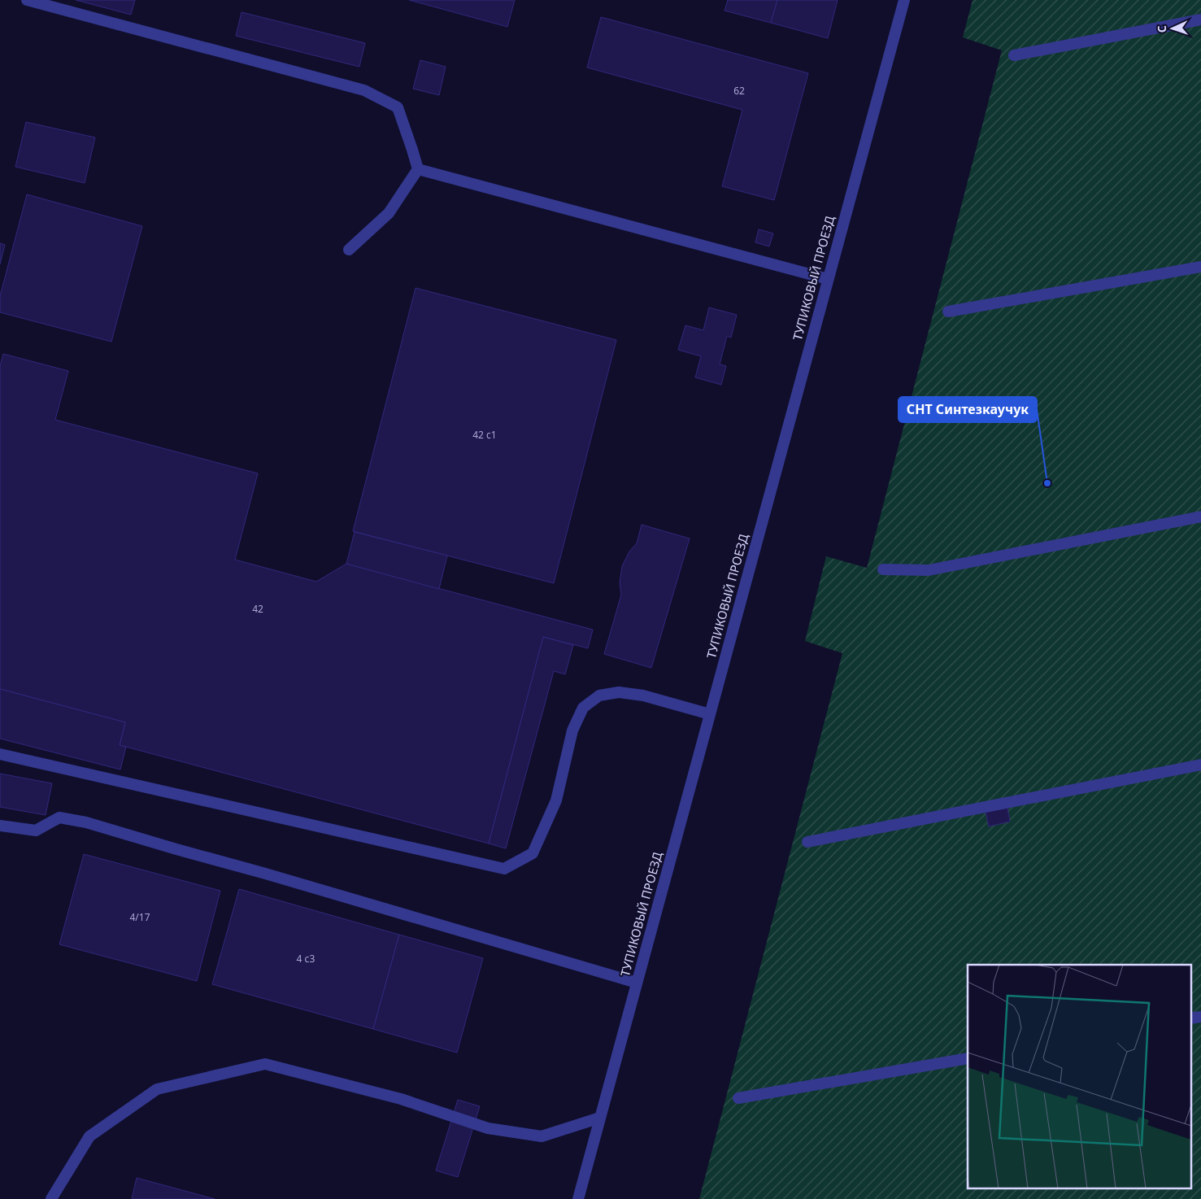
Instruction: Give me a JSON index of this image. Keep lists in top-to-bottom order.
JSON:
{
  "streets": {
    "street": ["ТУПИКОВЫЙ ПРОЕЗД"]
  },
  "places": ["СНТ Синтезкаучук"],
  "house_numbers": [
    "62",
    "42 c1",
    "42",
    "4/17",
    "4 с3"
  ],
  "north": "left"
}
